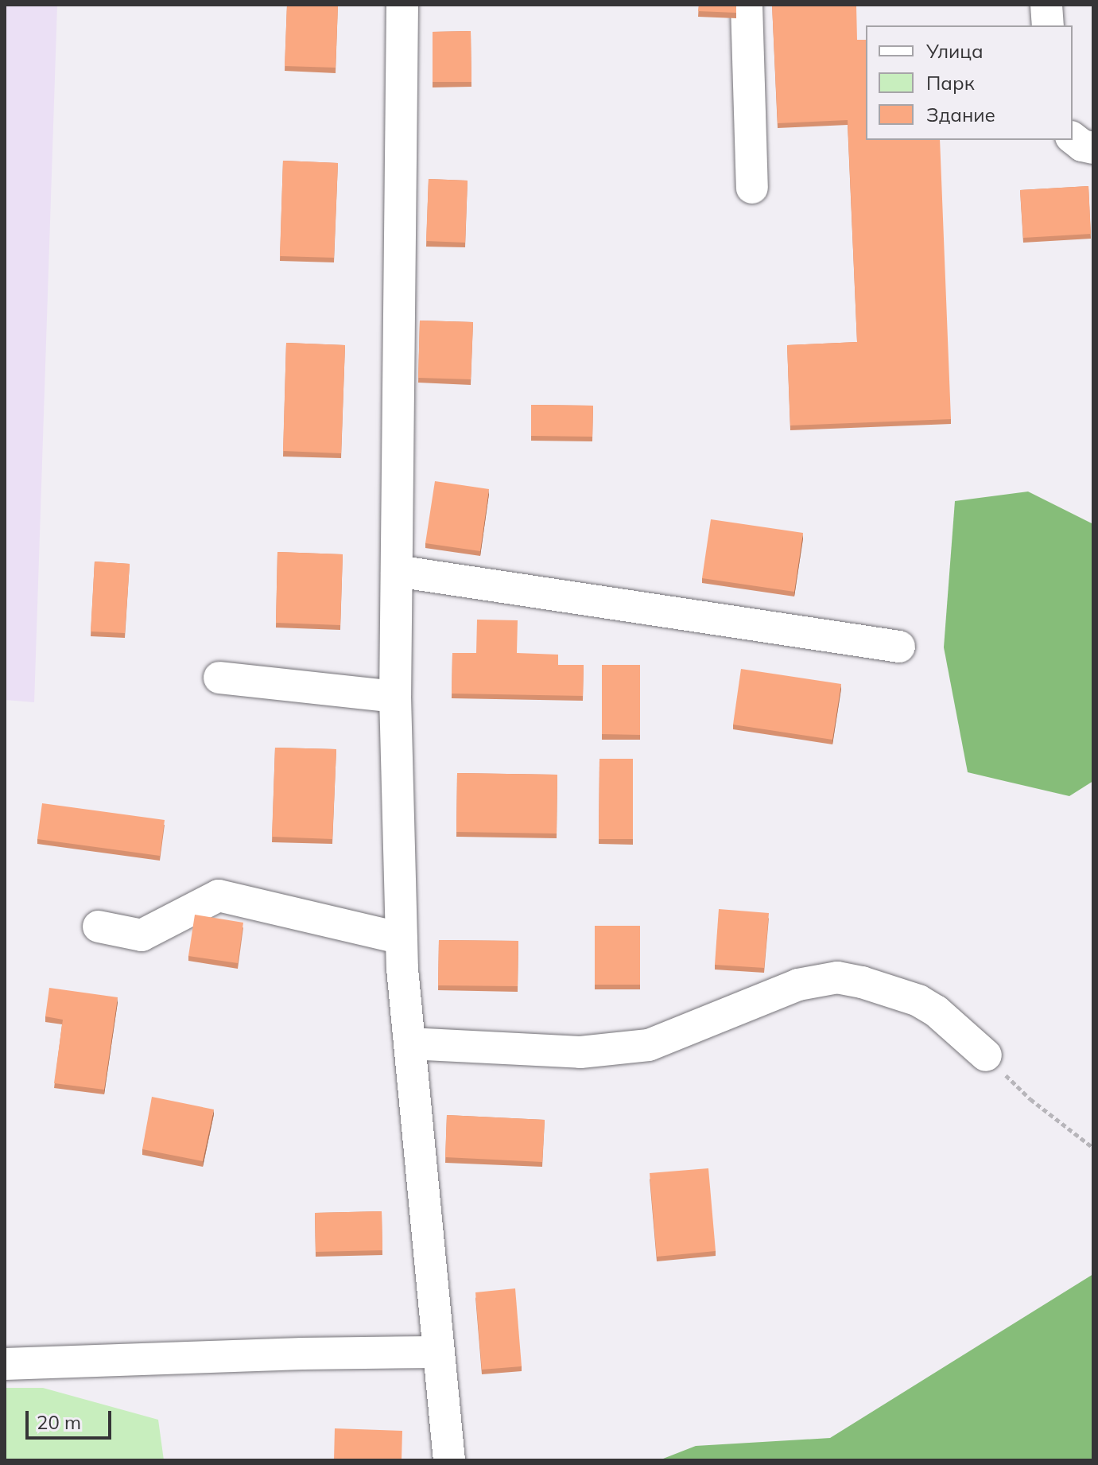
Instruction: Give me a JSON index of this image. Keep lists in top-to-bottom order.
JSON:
{
  "legend": ["Улица", "Парк", "Здание"],
  "scale_bar": "20 m"
}
